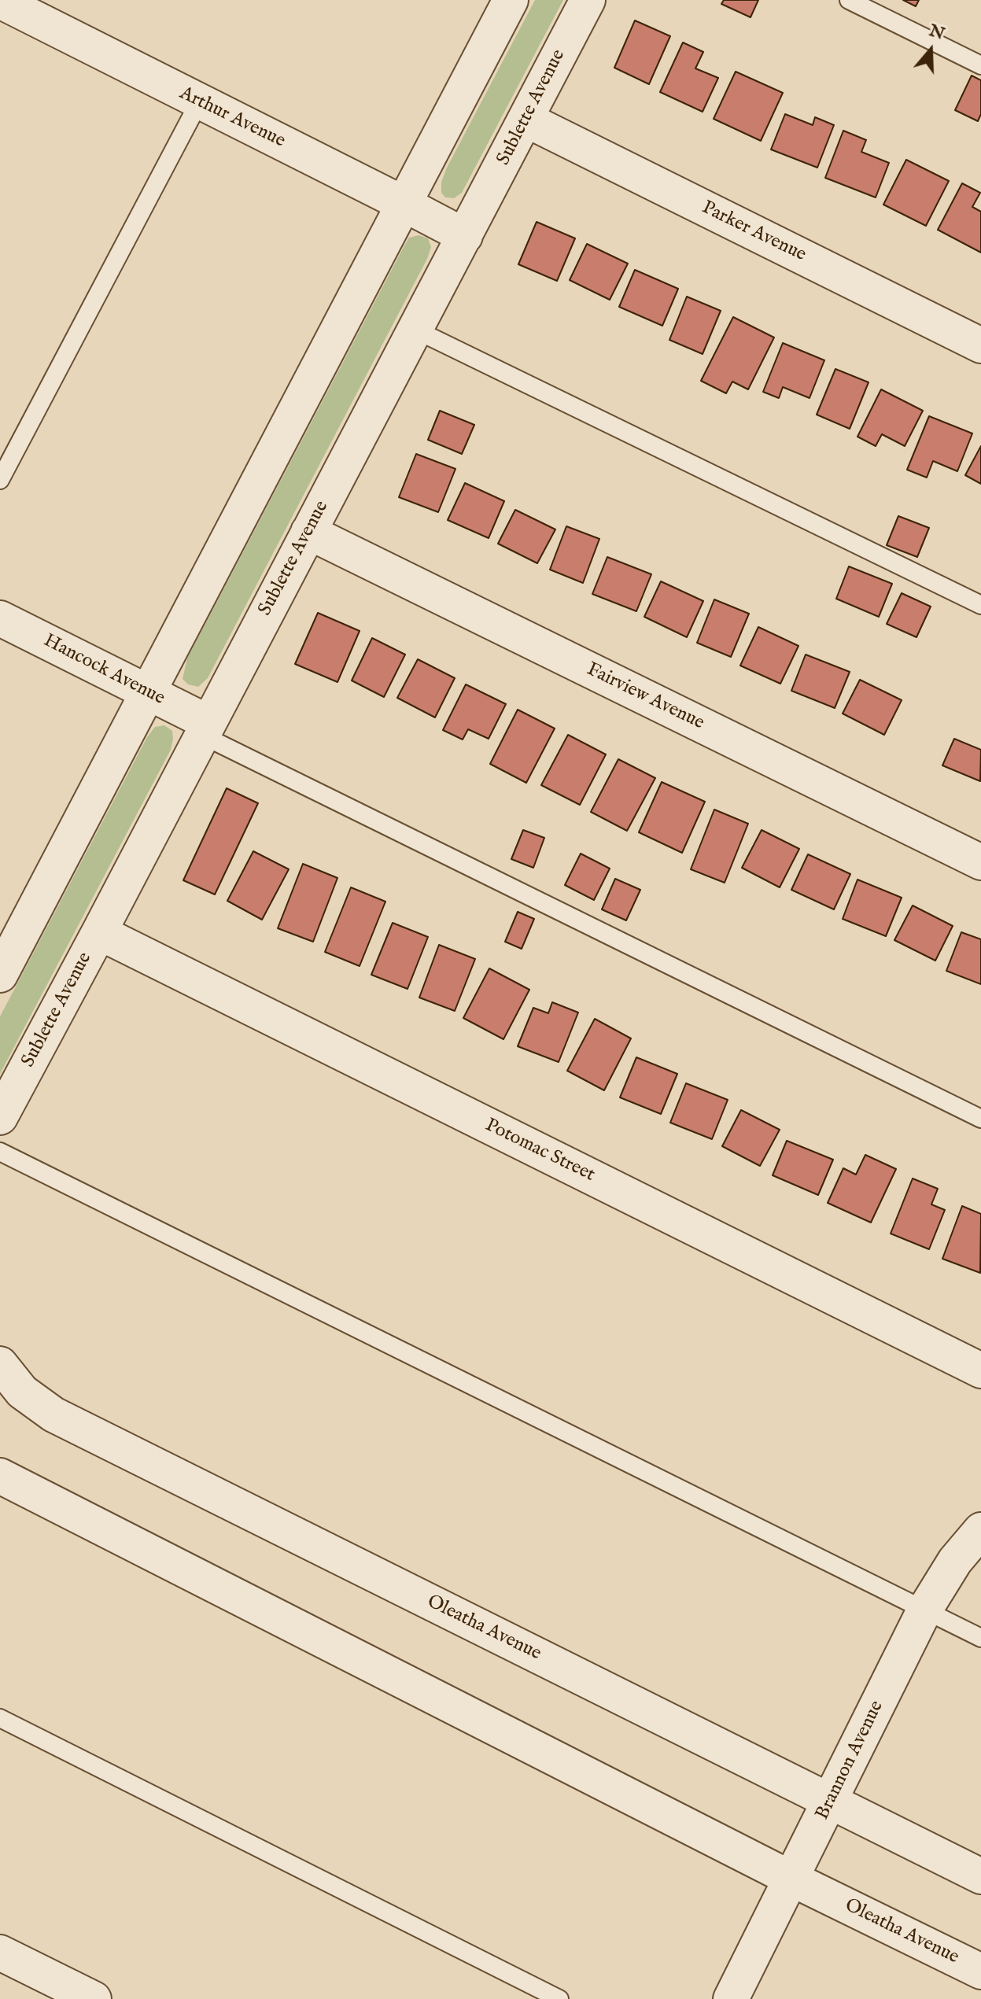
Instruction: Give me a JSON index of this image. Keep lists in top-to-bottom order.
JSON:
{
  "streets": {
    "street": [
      "Sublette Avenue",
      "Arthur Avenue",
      "Parker Avenue",
      "Hancock Avenue",
      "Fairview Avenue",
      "Potomac Street",
      "Oleatha Avenue",
      "Brannon Avenue"
    ]
  },
  "crossings": [
    ["Sublette Avenue", "Arthur Avenue"],
    ["Sublette Avenue", "Parker Avenue"],
    ["Sublette Avenue", "Hancock Avenue"],
    ["Sublette Avenue", "Fairview Avenue"],
    ["Sublette Avenue", "Potomac Street"],
    ["Oleatha Avenue", "Brannon Avenue"]
  ],
  "north": "top"
}
